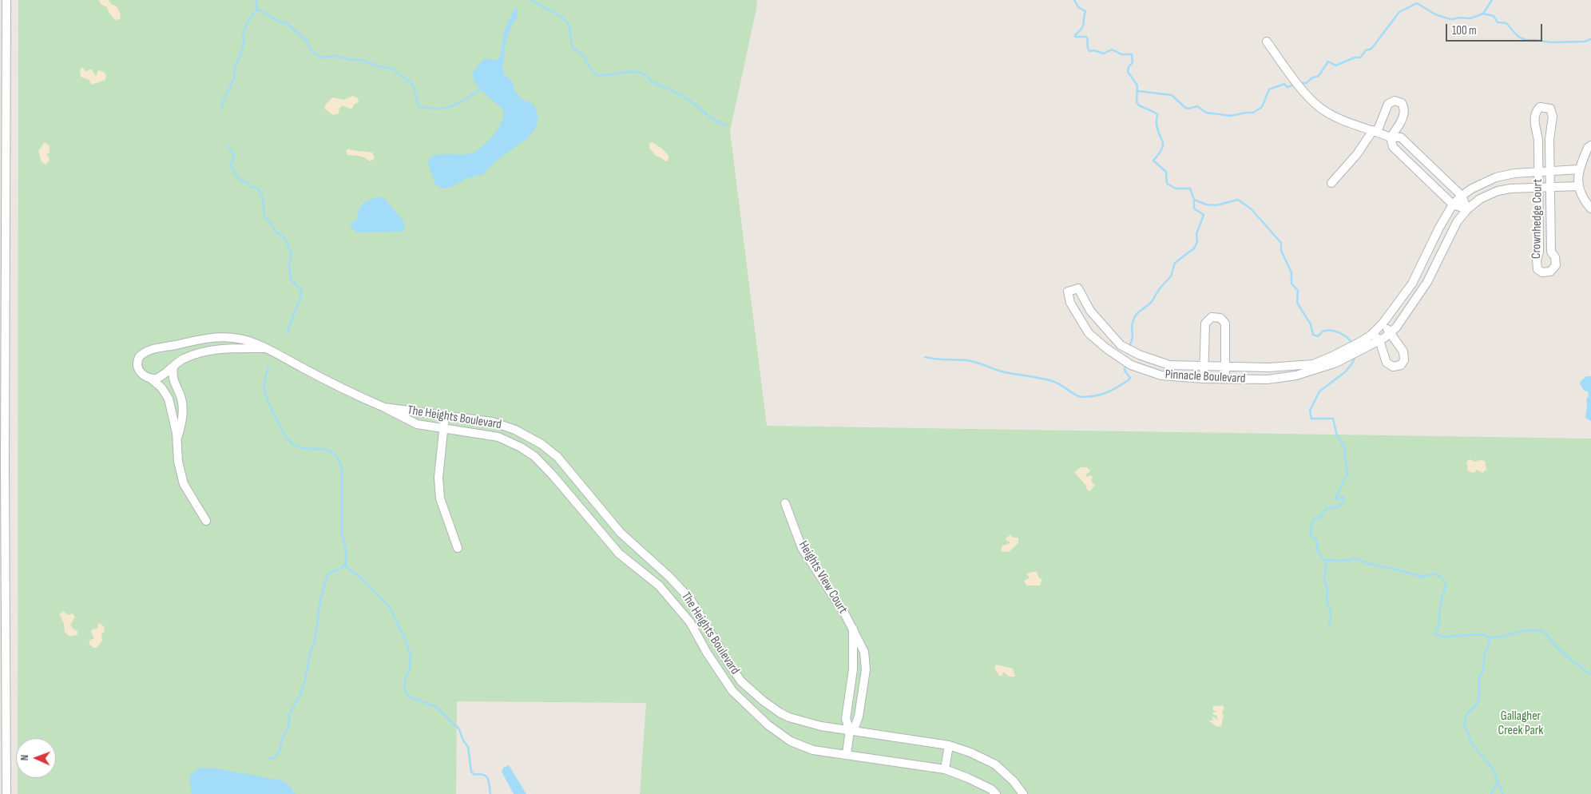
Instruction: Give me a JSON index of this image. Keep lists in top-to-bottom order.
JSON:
{
  "streets": {
    "street": [
      "Crownhedge Court",
      "Pinnacle Boulevard",
      "The Heights Boulevard",
      "Heights View Court"
    ]
  },
  "crossings": [
    ["Crownhedge Court", "Pinnacle Boulevard"],
    ["The Heights Boulevard", "Heights View Court"]
  ],
  "parks": ["Gallagher Creek Park"],
  "scale_bar": "100 m",
  "north": "left"
}
